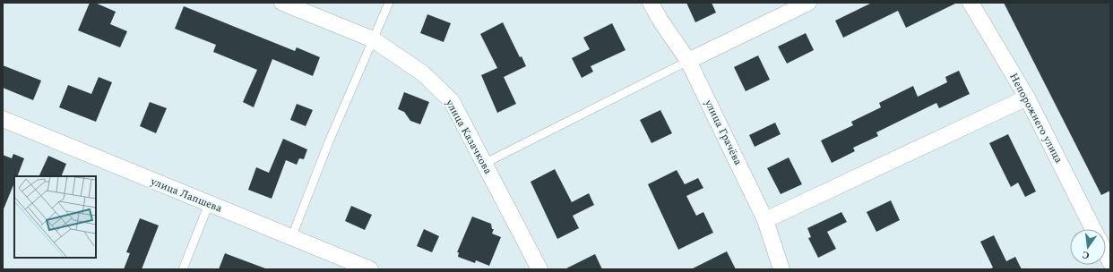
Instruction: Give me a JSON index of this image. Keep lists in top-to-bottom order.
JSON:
{
  "streets": {
    "street": [
      "Непорожнего улица",
      "улица Грачёва",
      "улица Казачкова",
      "улица Лапшева"
    ]
  },
  "north": "bottom"
}
